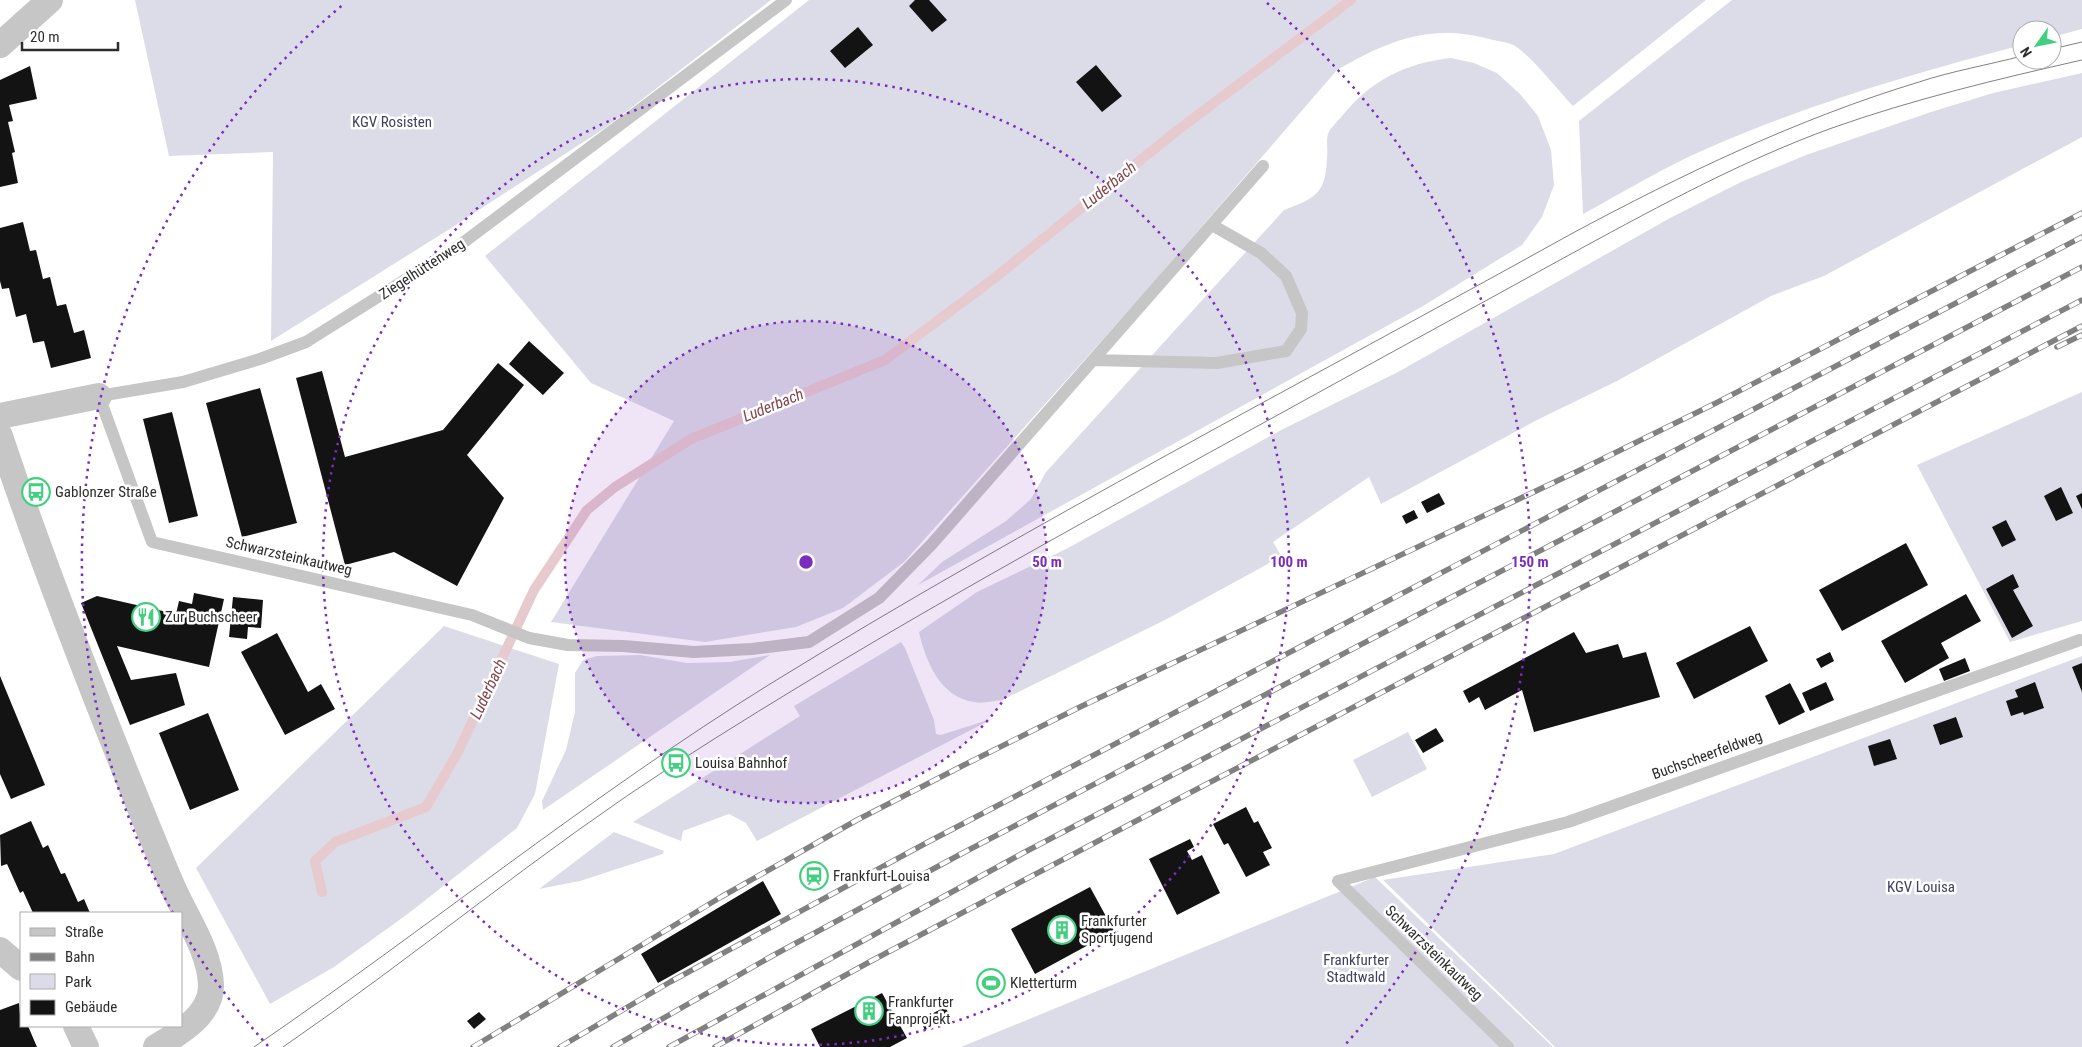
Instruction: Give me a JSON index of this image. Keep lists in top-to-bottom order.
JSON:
{
  "streets": {
    "street": ["Ziegelhüttenweg"],
    "lane": ["Schwarzsteinkautweg", "Buchscheerfeldweg"]
  },
  "crossings": [
    ["Ziegelhüttenweg", "Schwarzsteinkautweg"],
    ["Schwarzsteinkautweg", "Buchscheerfeldweg"]
  ],
  "water": ["Luderbach"],
  "parks": ["KGV Rosisten", "KGV Louisa", "Frankfurter Stadtwald"],
  "places": {
    "bus stop": ["Gablonzer Straße", "Louisa Bahnhof"],
    "restaurant": ["Zur Buchscheer"],
    "station": ["Frankfurt-Louisa"],
    "building": ["Frankfurter Sportjugend", "Frankfurter Fanprojekt"],
    "sports": ["Kletterturm"]
  },
  "legend": [
    "Straße",
    "Bahn",
    "Park",
    "Gebäude"
  ],
  "scale_bar": "20 m",
  "north": "bottom left",
  "rings": ["50 m", "100 m", "150 m"]
}
